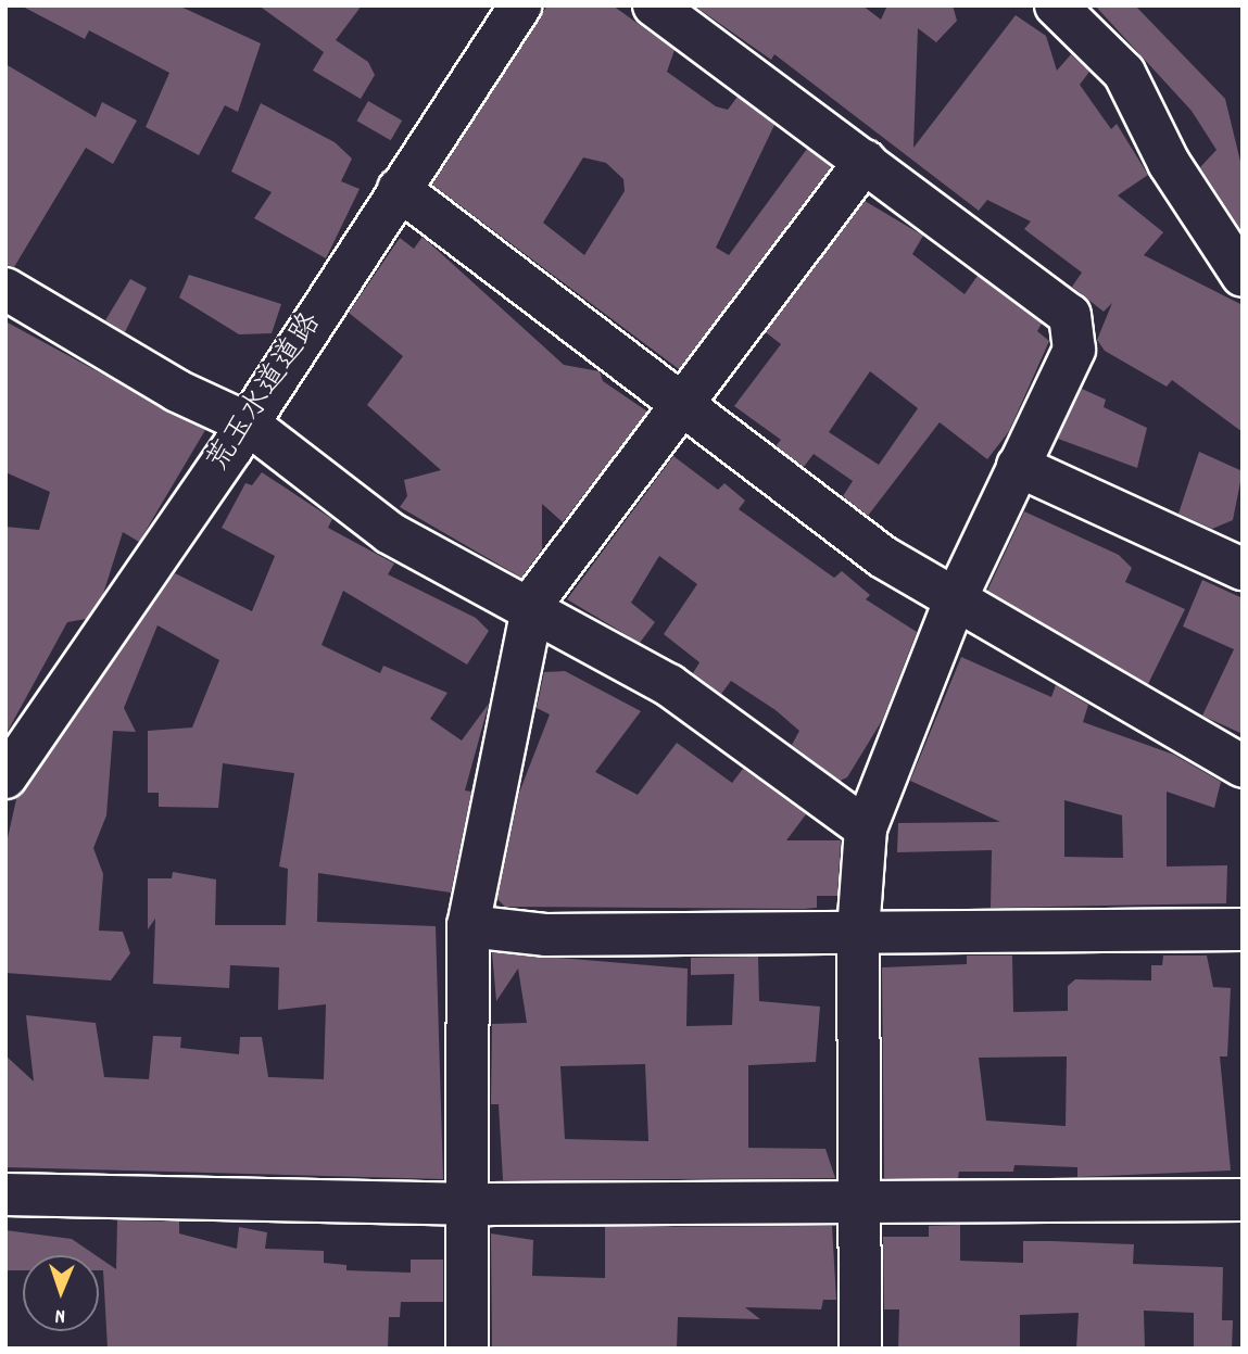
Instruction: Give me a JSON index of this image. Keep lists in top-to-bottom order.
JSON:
{
  "streets": {
    "street": ["荒玉水道道路"]
  },
  "north": "bottom"
}
